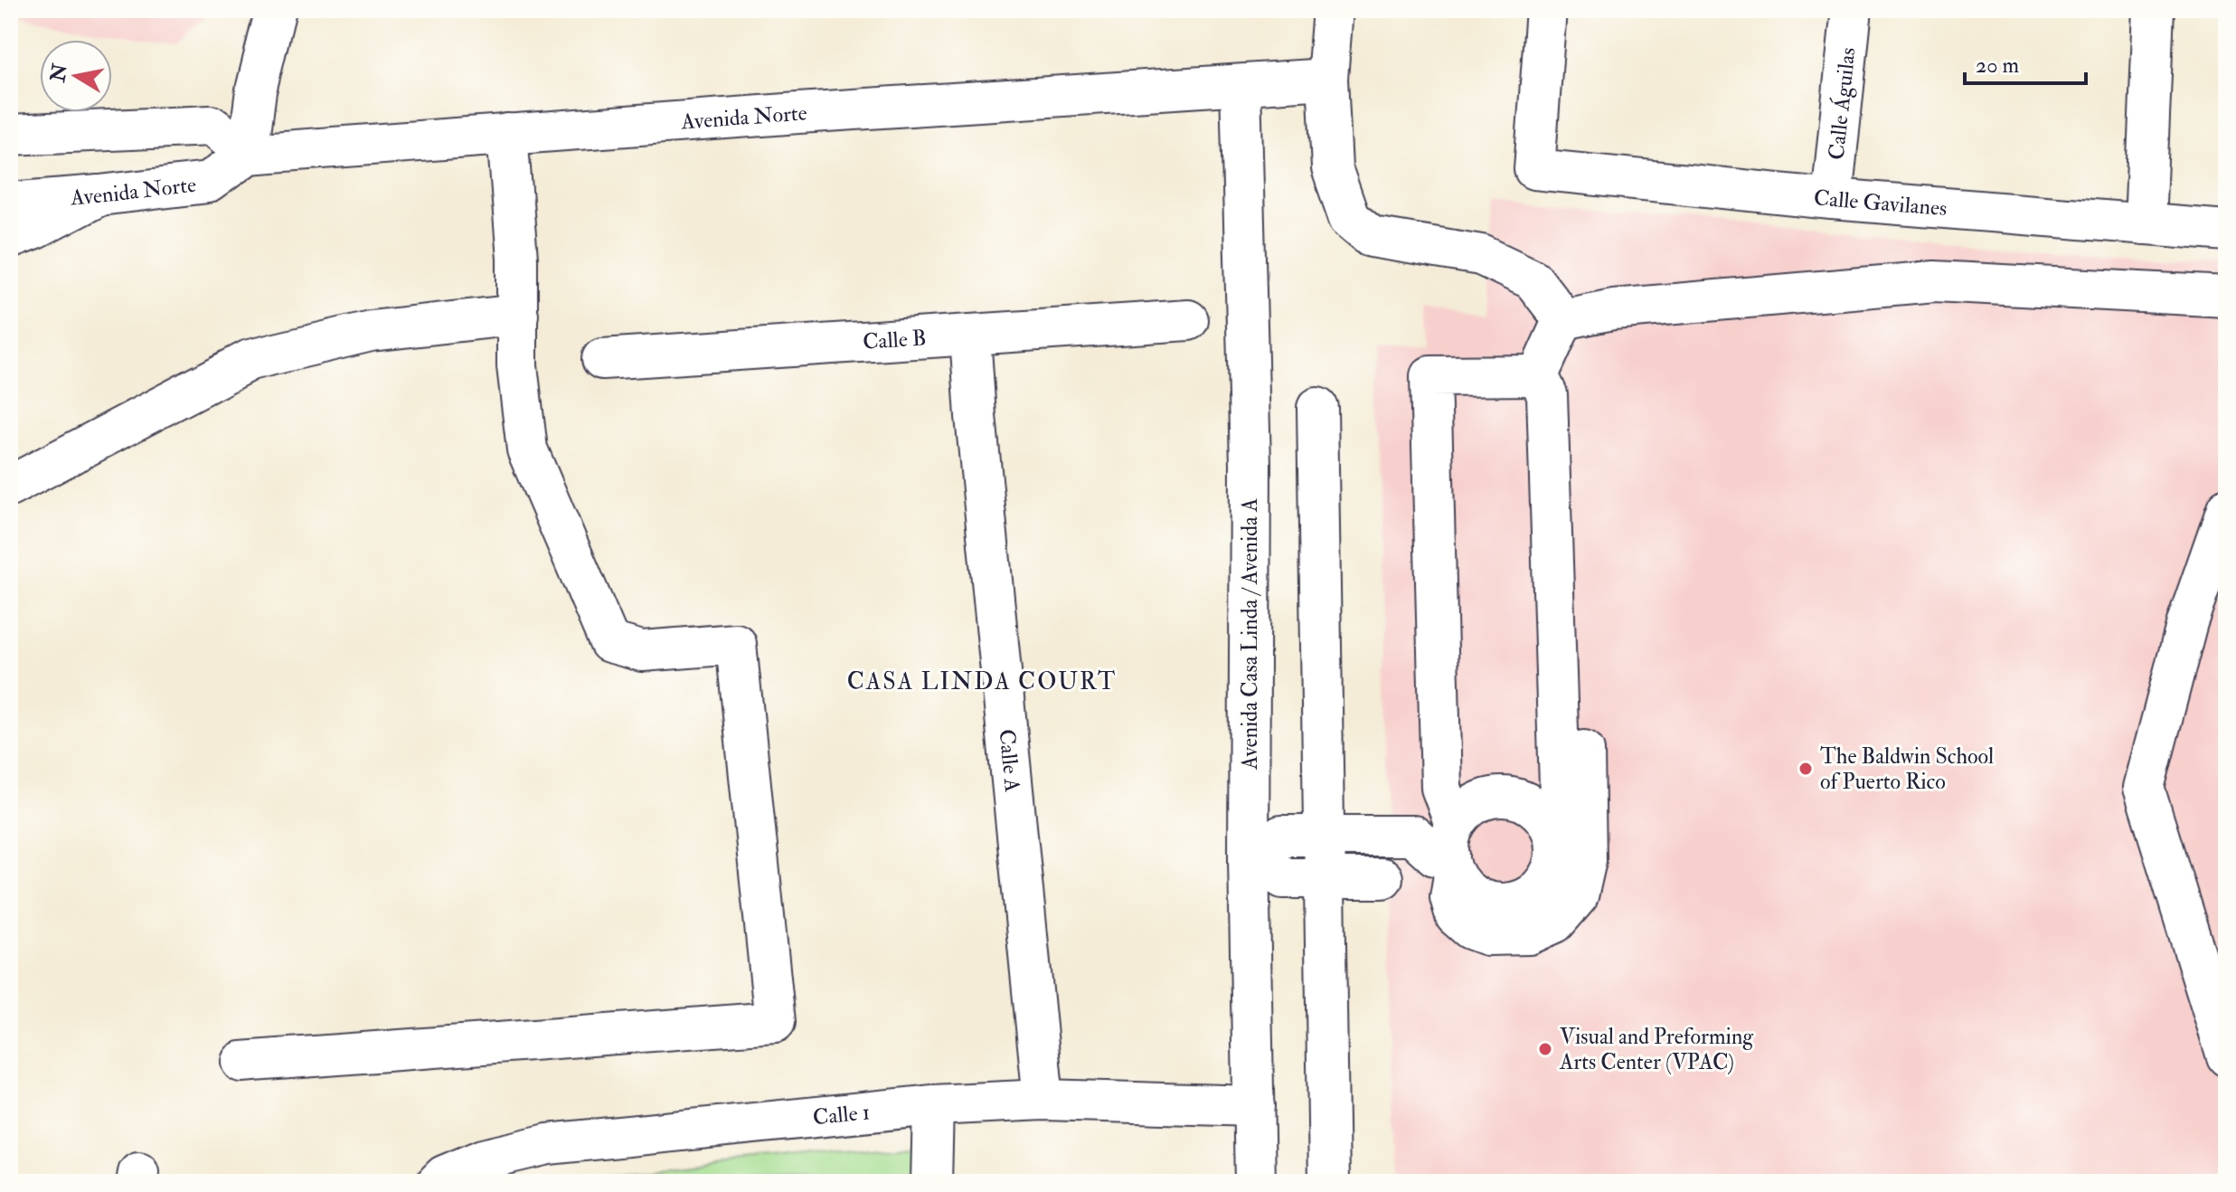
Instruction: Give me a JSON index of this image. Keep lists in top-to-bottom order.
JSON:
{
  "streets": {
    "main road": [
      "Calle Águilas",
      "Avenida Norte",
      "Calle Gavilanes",
      "Calle B",
      "Avenida Casa Linda / Avenida A",
      "Calle A",
      "Calle 1"
    ]
  },
  "crossings": [
    ["Calle Águilas", "Calle Gavilanes"],
    ["Avenida Norte", "Avenida Casa Linda / Avenida A"],
    ["Calle B", "Calle A"],
    ["Avenida Casa Linda / Avenida A", "Calle 1"],
    ["Calle A", "Calle 1"]
  ],
  "districts": ["CASA LINDA COURT"],
  "places": ["The Baldwin School of Puerto Rico", "Visual and Preforming Arts Center (VPAC)"],
  "scale_bar": "20 m",
  "north": "left"
}
